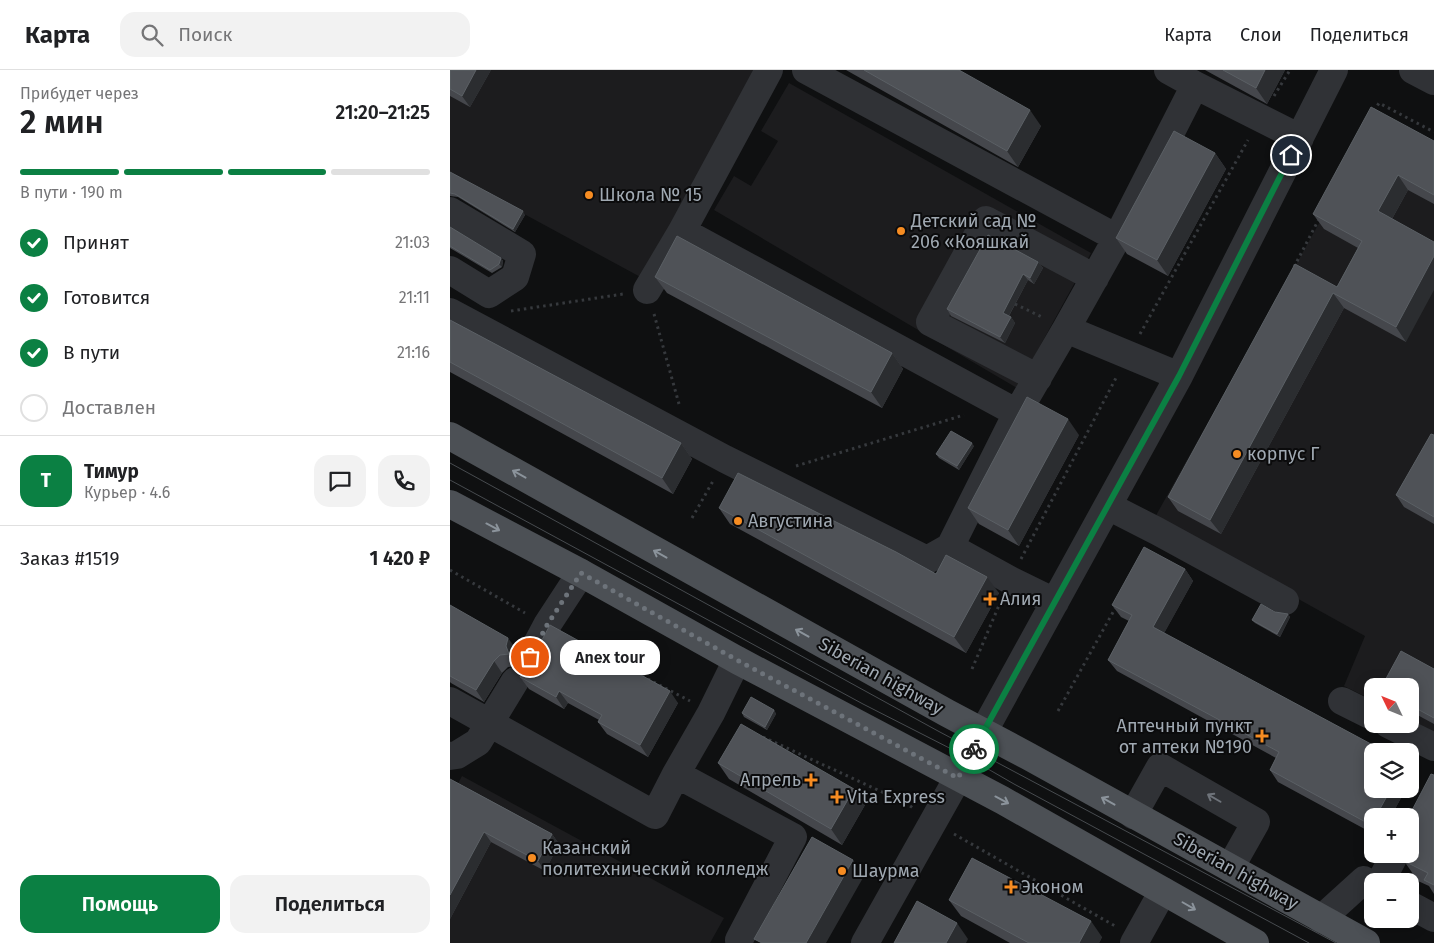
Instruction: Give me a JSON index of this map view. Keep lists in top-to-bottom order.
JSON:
{
  "streets": {
    "main road": ["Siberian highway"]
  },
  "places": {
    "other": [
      "Школа № 15",
      "Детский сад № 206 «Кояшкай",
      "корпус Г",
      "Августина",
      "Anex tour",
      "Казанский политехнический колледж",
      "Шаурма"
    ],
    "health": [
      "Алия",
      "Аптечный пункт от аптеки №190",
      "Апрель",
      "Vita Express",
      "Эконом"
    ]
  },
  "north": "top left",
  "page": {
    "header": "Карта",
    "search": "Поиск",
    "nav": ["Карта", "Слои", "Поделиться"],
    "heading": ["2 мин", "Прибудет через", "21:20–21:25"],
    "panel": [
      "Тимур",
      "Курьер · 4.6",
      "Заказ #1519",
      "1 420 ₽"
    ],
    "bar": "В пути · 190 m",
    "list": [
      ["Принят", "21:03"],
      ["Готовится", "21:11"],
      ["В пути", "21:16"],
      "Доставлен"
    ],
    "round": "Т",
    "bubble": "Anex tour",
    "map_buttons": ["+", "−"],
    "buttons": ["Помощь", "Поделиться"]
  }
}
